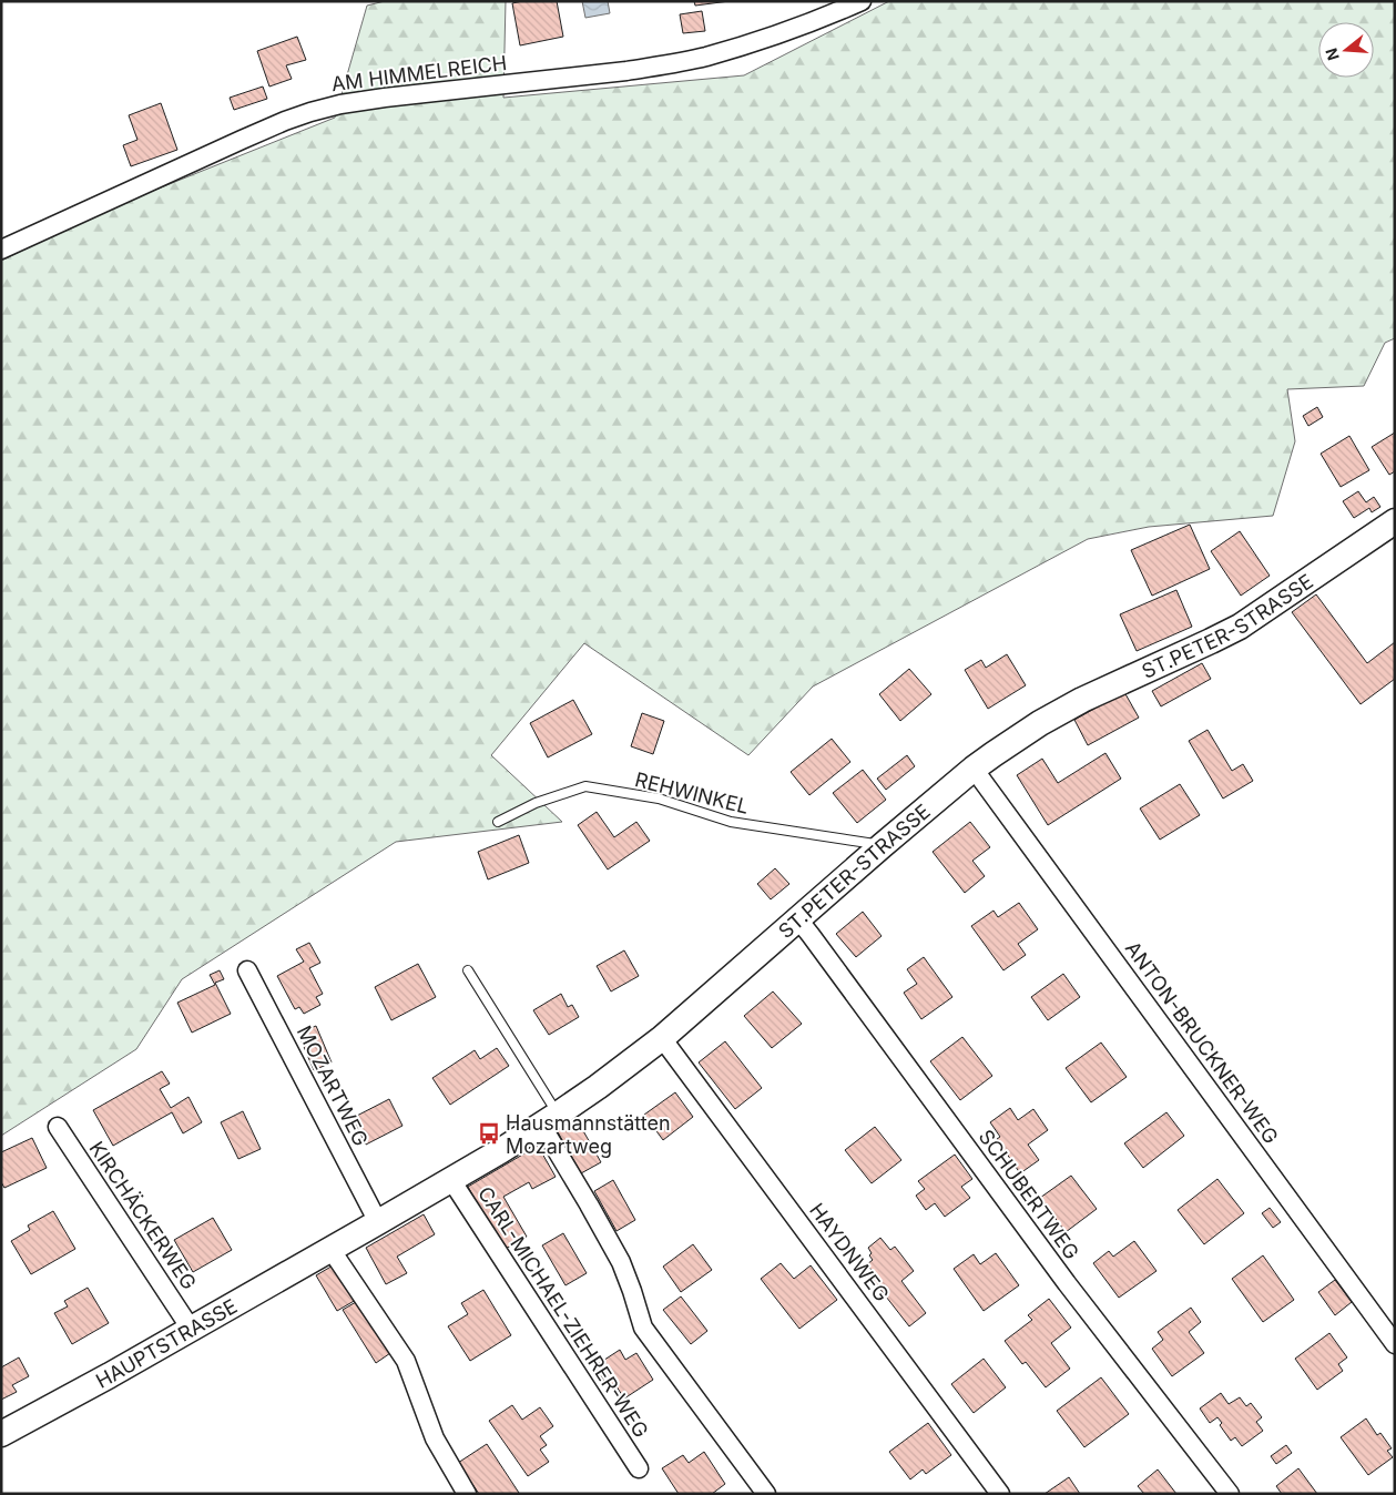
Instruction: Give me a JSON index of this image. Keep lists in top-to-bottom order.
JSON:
{
  "streets": {
    "main road": ["ST.PETER-STRASSE", "HAUPTSTRASSE"],
    "street": [
      "AM HIMMELREICH",
      "ANTON-BRUCKNER-WEG",
      "MOZARTWEG",
      "SCHUBERTWEG",
      "KIRCHÄCKERWEG",
      "HAYDNWEG",
      "CARL-MICHAEL-ZIEHRER-WEG"
    ],
    "lane": ["REHWINKEL"]
  },
  "crossings": [
    ["ST.PETER-STRASSE", "REHWINKEL"],
    ["ST.PETER-STRASSE", "ANTON-BRUCKNER-WEG"],
    ["ST.PETER-STRASSE", "MOZARTWEG"],
    ["ST.PETER-STRASSE", "SCHUBERTWEG"],
    ["ST.PETER-STRASSE", "HAYDNWEG"],
    ["ST.PETER-STRASSE", "CARL-MICHAEL-ZIEHRER-WEG"],
    ["ST.PETER-STRASSE", "HAUPTSTRASSE"],
    ["KIRCHÄCKERWEG", "HAUPTSTRASSE"]
  ],
  "places": {
    "bus stop": ["Hausmannstätten Mozartweg"]
  },
  "north": "left"
}
